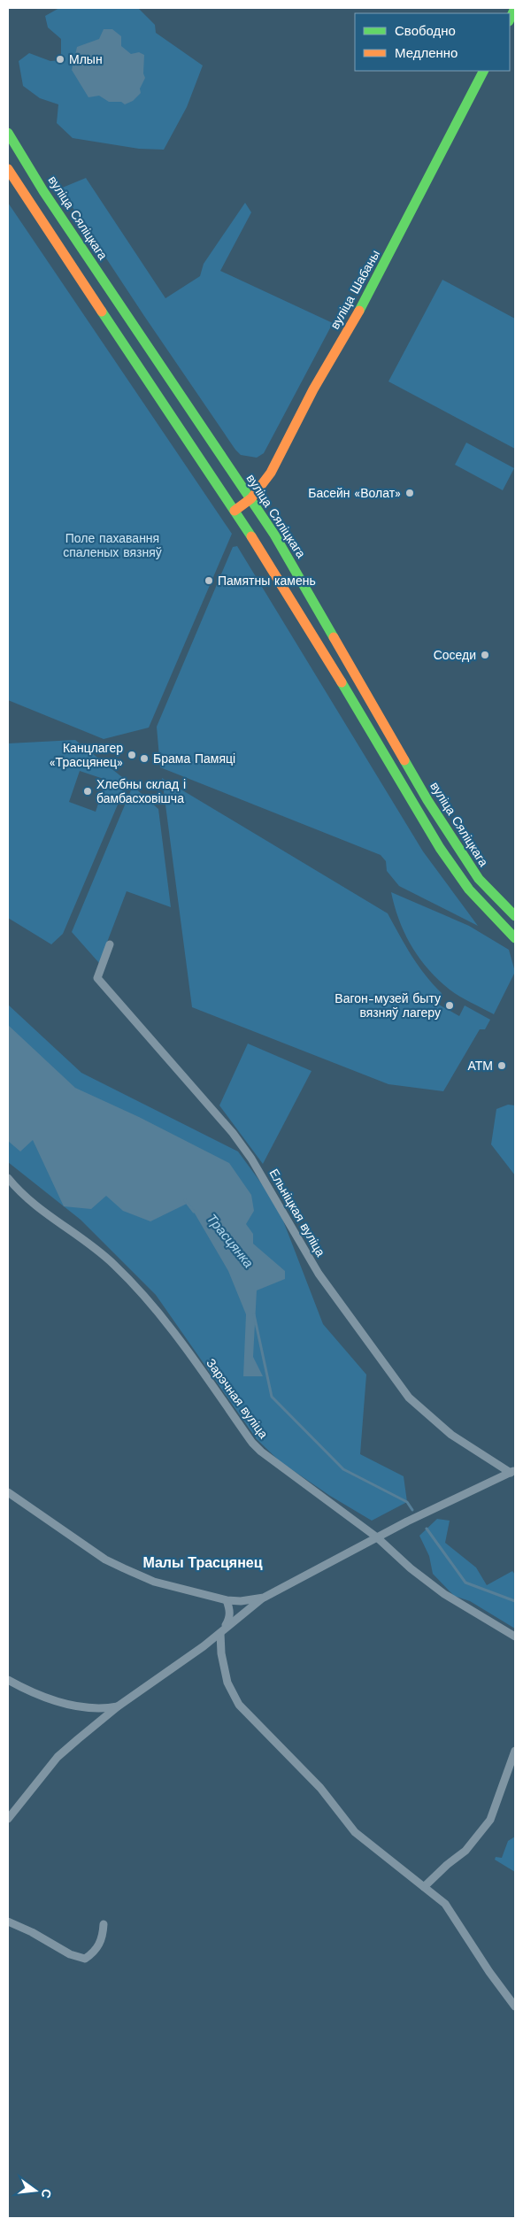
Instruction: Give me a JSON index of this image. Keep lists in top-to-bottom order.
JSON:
{
  "streets": {
    "main road": ["вуліца Сяліцкага", "вуліца Шабаны"],
    "street": ["Ельніцкая вуліца", "Зарэчная вуліца"]
  },
  "crossings": [
    ["вуліца Сяліцкага", "вуліца Шабаны"],
    ["Ельніцкая вуліца", "Зарэчная вуліца"]
  ],
  "districts": ["Малы Трасцянец"],
  "water": ["Трасцянка"],
  "parks": ["Поле пахавання спаленых вязняў"],
  "places": [
    "Млын",
    "Басейн «Волат»",
    "Памятны камень",
    "Соседи",
    "Канцлагер «Трасцянец»",
    "Брама Памяці",
    "Хлебны склад і бамбасховішча",
    "Вагон-музей быту вязняў лагеру",
    "АТМ"
  ],
  "legend": ["Свободно", "Медленно"],
  "north": "right"
}
